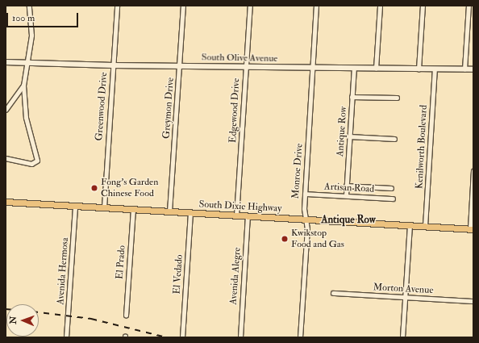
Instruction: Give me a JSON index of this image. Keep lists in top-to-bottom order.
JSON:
{
  "streets": {
    "main road": ["South Dixie Highway"],
    "street": [
      "South Olive Avenue",
      "Greenwood Drive",
      "Greymon Drive",
      "Edgewood Drive",
      "Antique Row",
      "Kenilworth Boulevard",
      "Monroe Drive",
      "Artisan Road",
      "El Prado",
      "Avenida Hermosa",
      "El Vedado",
      "Avenida Alegre",
      "Morton Avenue"
    ]
  },
  "crossings": [
    ["South Olive Avenue", "Greenwood Drive"],
    ["South Olive Avenue", "Greymon Drive"],
    ["South Olive Avenue", "Edgewood Drive"],
    ["South Olive Avenue", "Antique Row"],
    ["South Olive Avenue", "Kenilworth Boulevard"],
    ["South Olive Avenue", "Monroe Drive"],
    ["Greenwood Drive", "South Dixie Highway"],
    ["Greymon Drive", "South Dixie Highway"],
    ["Edgewood Drive", "South Dixie Highway"],
    ["Antique Row", "Artisan Road"],
    ["Kenilworth Boulevard", "South Dixie Highway"],
    ["Monroe Drive", "Artisan Road"],
    ["Monroe Drive", "South Dixie Highway"],
    ["South Dixie Highway", "El Prado"],
    ["South Dixie Highway", "Avenida Hermosa"],
    ["South Dixie Highway", "El Vedado"],
    ["South Dixie Highway", "Avenida Alegre"]
  ],
  "districts": ["Antique Row"],
  "places": ["Fong's Garden Chinese Food", "Kwikstop Food and Gas"],
  "scale_bar": "100 m",
  "north": "left"
}
